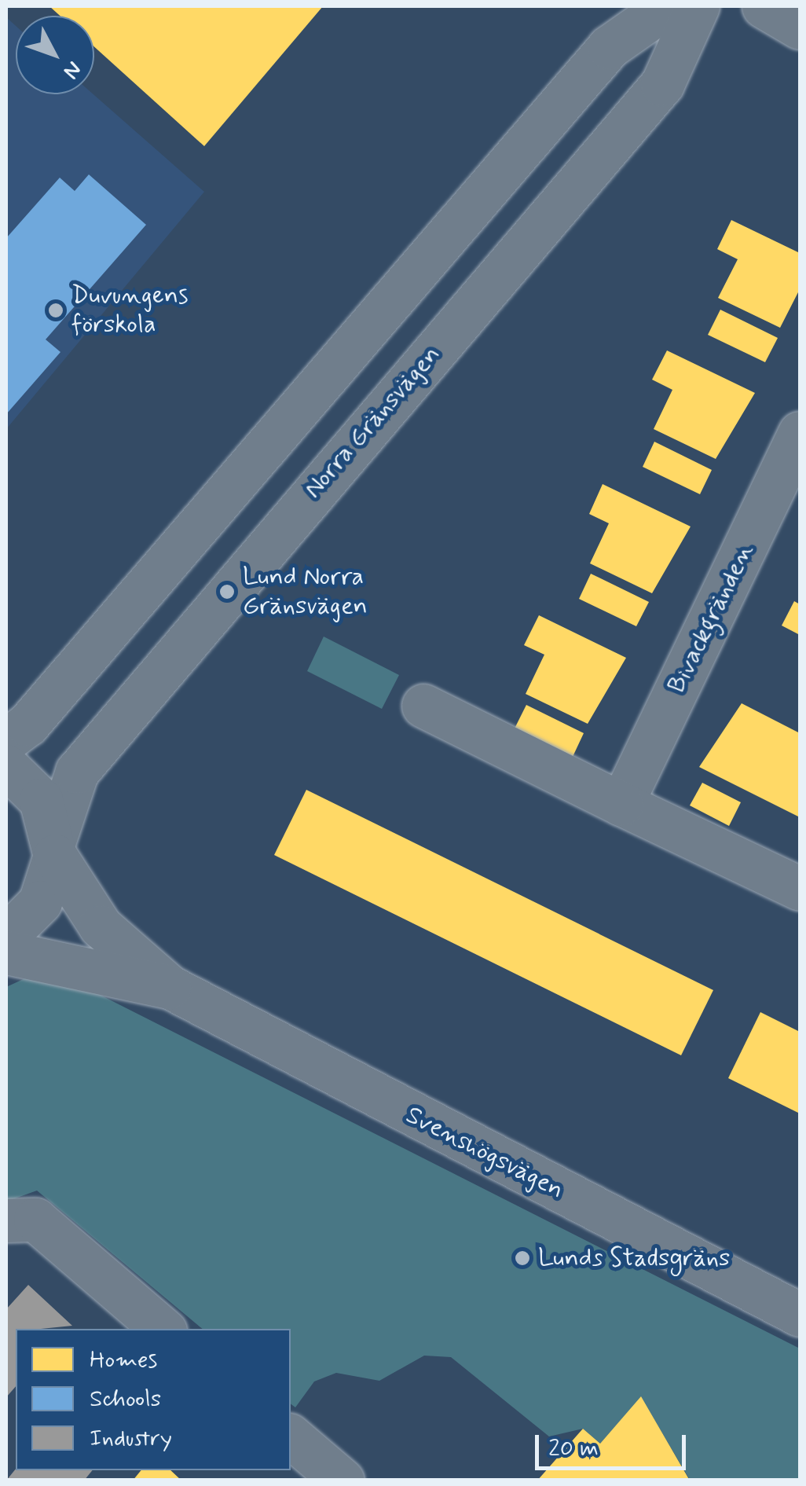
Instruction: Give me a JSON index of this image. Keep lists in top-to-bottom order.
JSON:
{
  "streets": {
    "street": ["Norra Gränsvägen", "Bivackgränden", "Svenshögsvägen"]
  },
  "crossings": [
    ["Norra Gränsvägen", "Svenshögsvägen"]
  ],
  "places": ["Duvungens förskola", "Lund Norra Gränsvägen", "Lunds Stadsgräns"],
  "legend": ["Homes", "Schools", "Industry"],
  "scale_bar": "20 m",
  "north": "bottom right"
}
